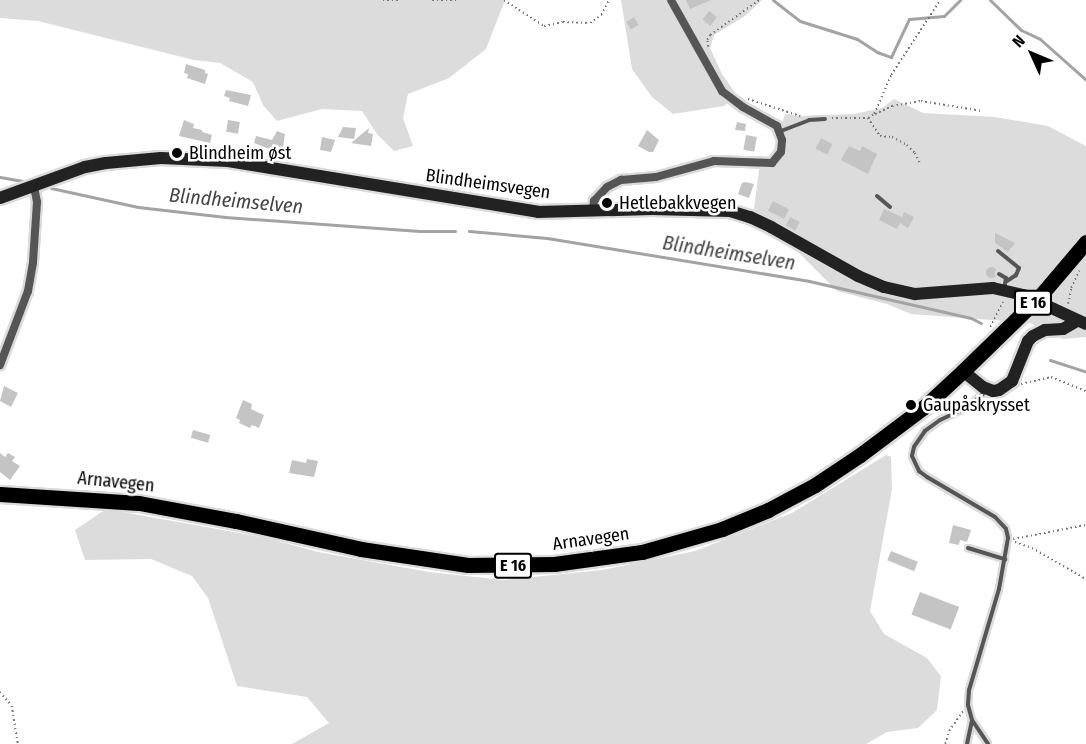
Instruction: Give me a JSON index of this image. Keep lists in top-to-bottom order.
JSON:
{
  "streets": {
    "highway": ["E 16", "Arnavegen"],
    "street": ["Blindheimsvegen"]
  },
  "water": ["Blindheimselven"],
  "places": ["Blindheim øst", "Hetlebakkvegen", "Gaupåskrysset"],
  "north": "top left"
}
